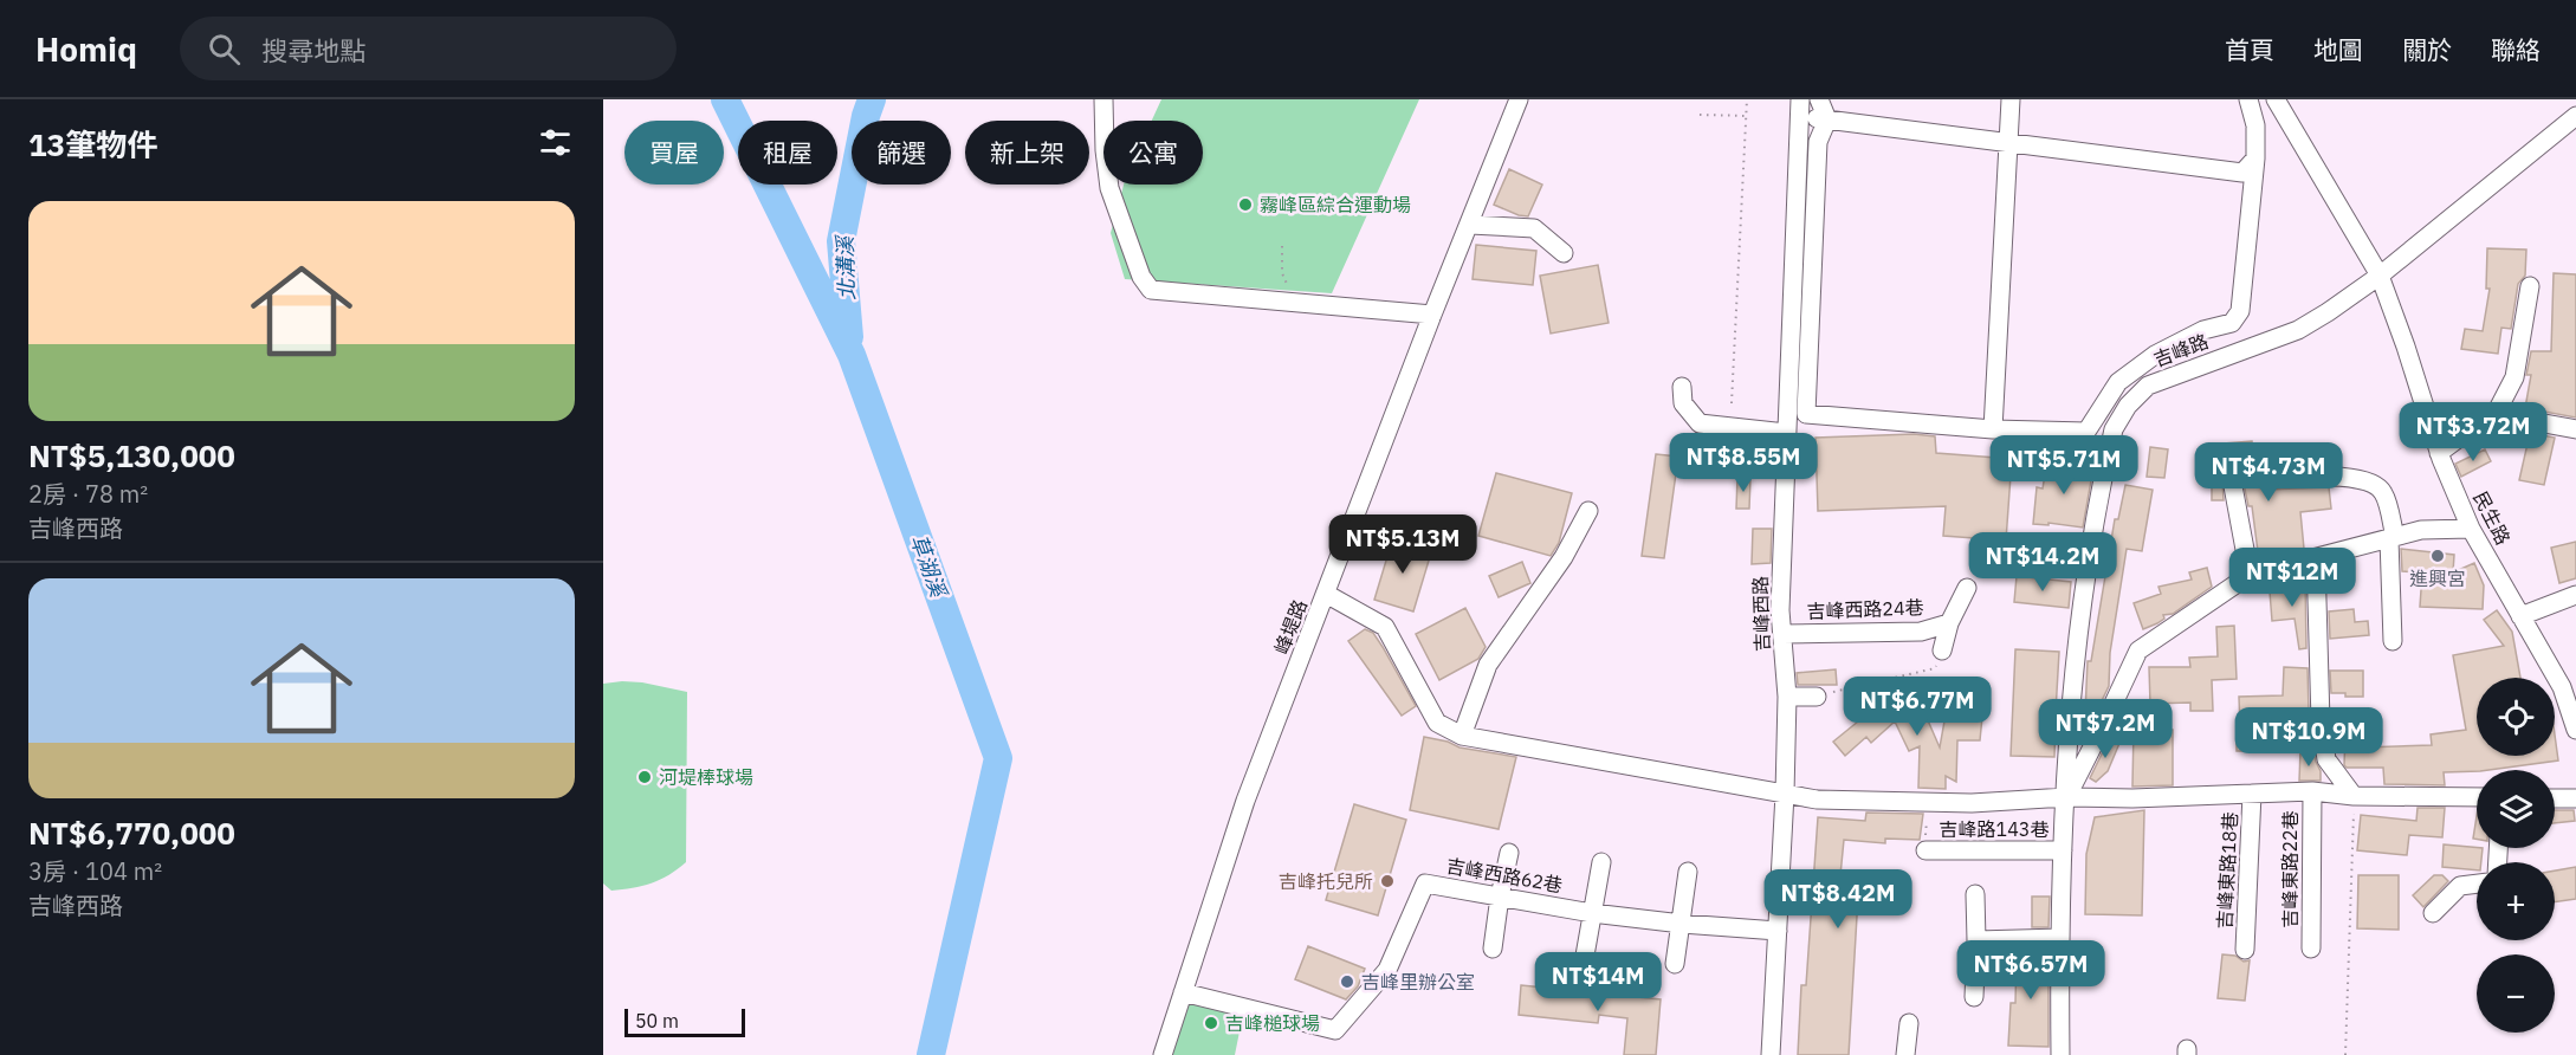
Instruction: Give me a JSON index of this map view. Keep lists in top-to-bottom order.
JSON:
{
  "streets": {
    "street": [
      "吉峰路",
      "民生路",
      "吉峰西路24巷",
      "吉峰西路",
      "峰堤路",
      "吉峰路143巷",
      "吉峰東路22巷",
      "吉峰東路18巷",
      "吉峰西路62巷"
    ]
  },
  "crossings": [
    ["吉峰路", "民生路"],
    ["吉峰路", "吉峰路143巷"],
    ["吉峰西路24巷", "吉峰西路"],
    ["吉峰西路", "吉峰西路62巷"],
    ["峰堤路", "吉峰西路62巷"]
  ],
  "water": ["北溝溪", "草湖溪"],
  "places": [
    "霧峰區綜合運動場",
    "進興宮",
    "河堤棒球場",
    "吉峰托兒所",
    "吉峰里辦公室",
    "吉峰槌球場"
  ],
  "scale_bar": "50 m",
  "page": {
    "header": "Homiq",
    "search": "搜尋地點",
    "nav": [
      "首頁",
      "地圖",
      "關於",
      "聯絡"
    ],
    "heading": "13筆物件",
    "chip": [
      "買屋",
      "租屋",
      "篩選",
      "新上架",
      "公寓"
    ],
    "list": [
      {
        "name": "NT$5,130,000",
        "note": "2房 · 78 m² · 吉峰西路"
      },
      {
        "name": "NT$6,770,000",
        "note": "3房 · 104 m² · 吉峰西路"
      }
    ],
    "price": [
      "NT$3.72M",
      "NT$8.55M",
      "NT$5.71M",
      "NT$4.73M",
      "NT$5.13M",
      "NT$14.2M",
      "NT$12M",
      "NT$6.77M",
      "NT$7.2M",
      "NT$10.9M",
      "NT$8.42M",
      "NT$6.57M",
      "NT$14M"
    ],
    "map_buttons": ["+", "−"],
    "scale": "50 m"
  }
}
